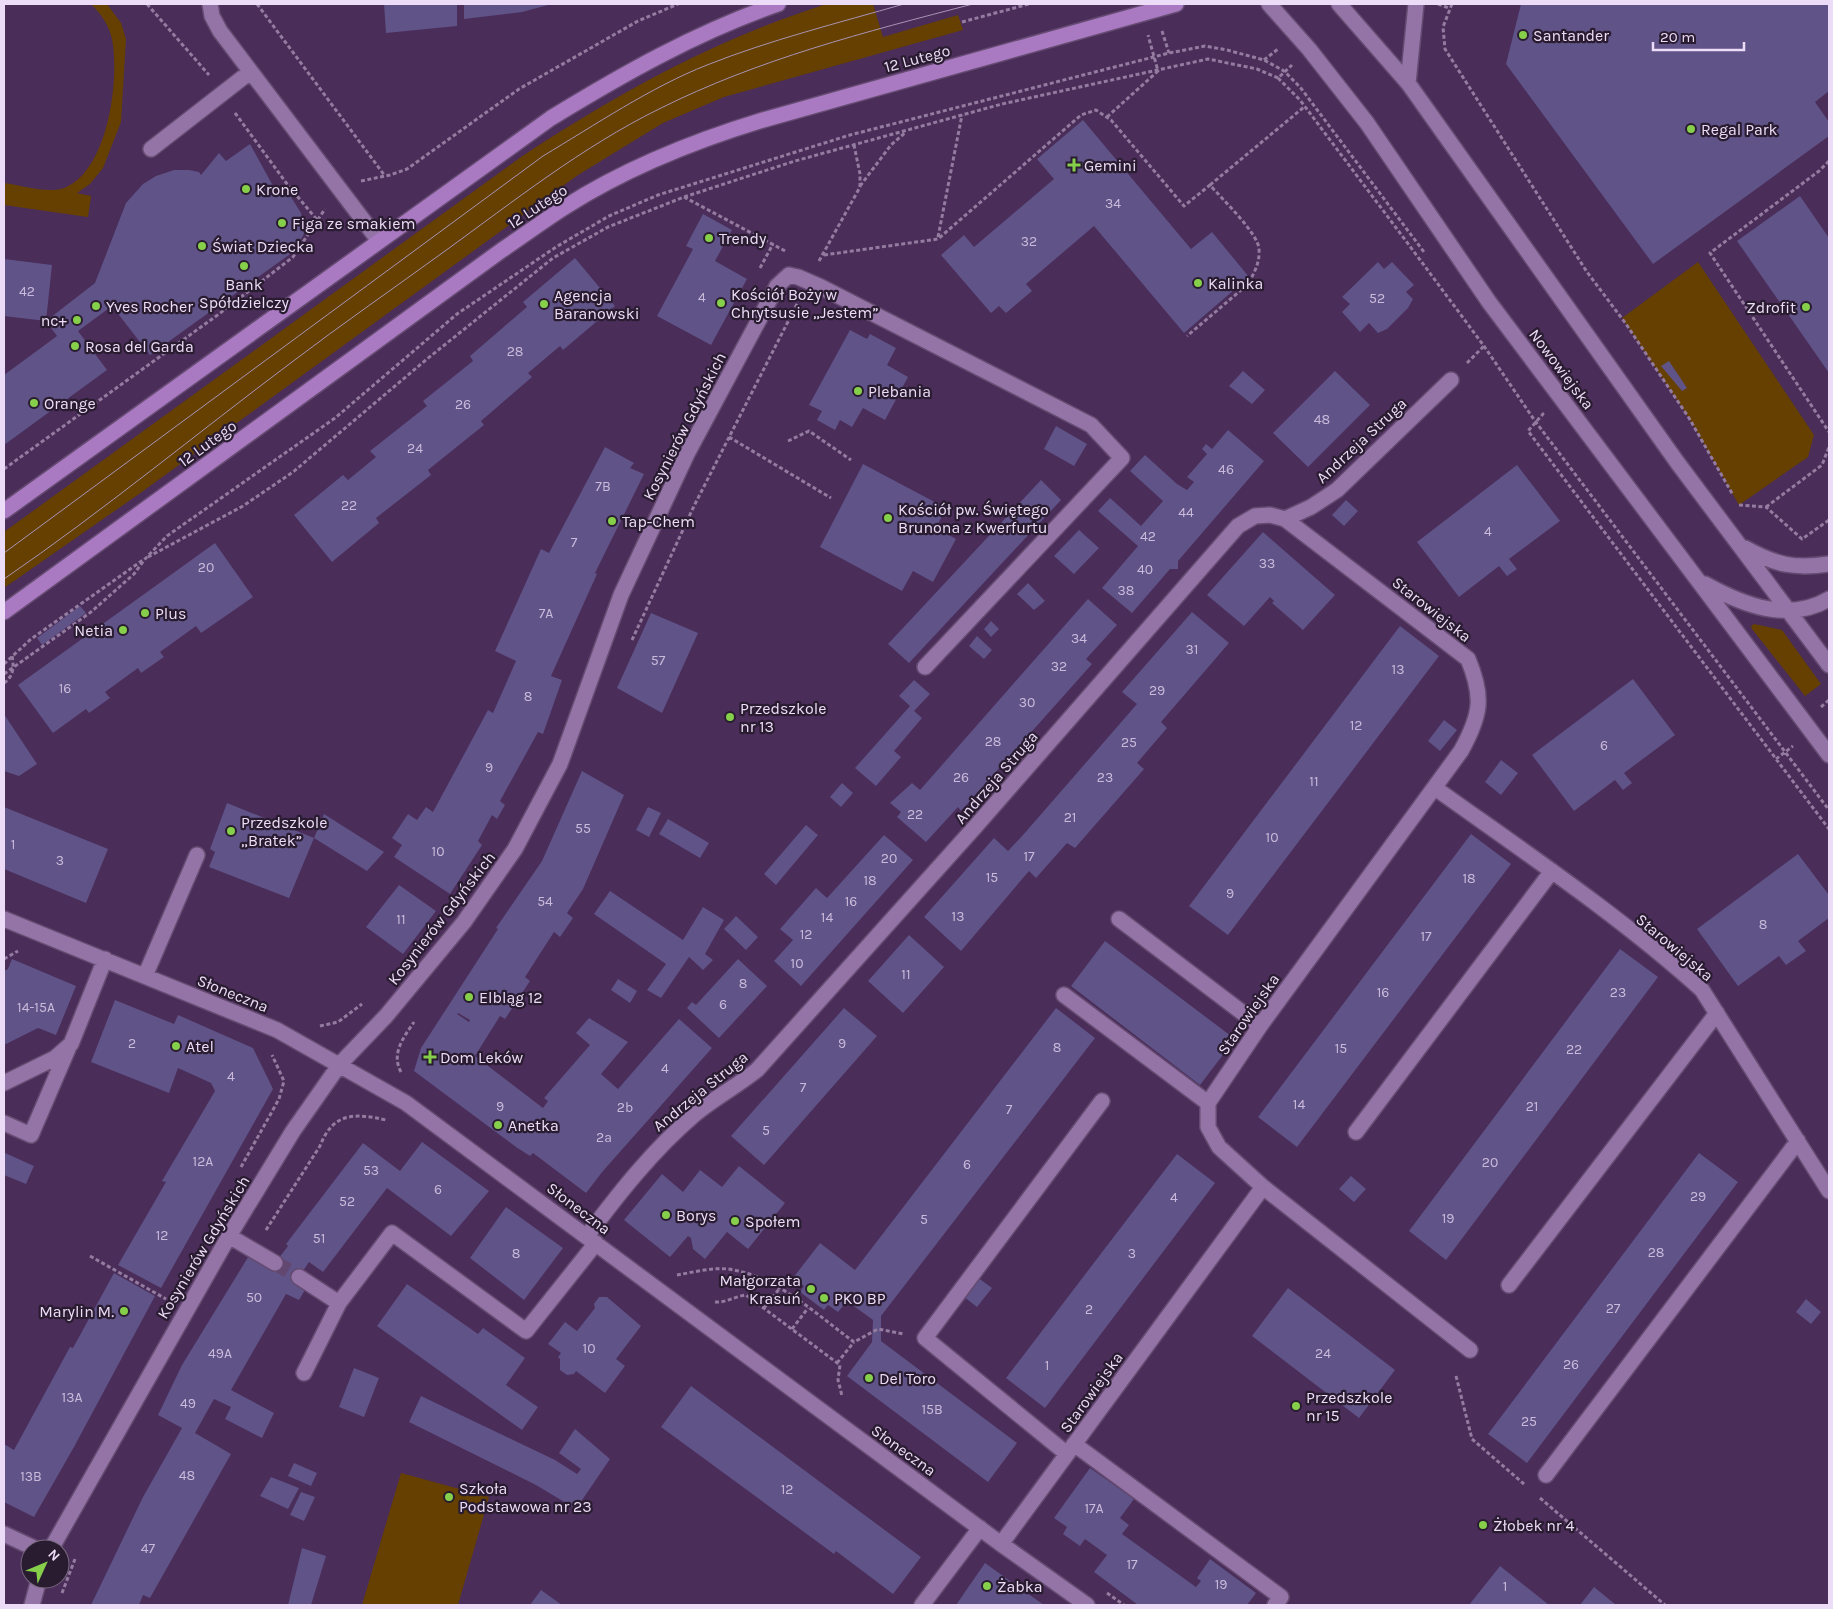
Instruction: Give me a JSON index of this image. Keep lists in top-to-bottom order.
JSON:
{
  "streets": {
    "main road": ["12 Lutego"],
    "street": [
      "Nowowiejska",
      "Kosynierów Gdyńskich",
      "Andrzeja Struga",
      "Starowiejska",
      "Słoneczna"
    ]
  },
  "crossings": [
    ["Kosynierów Gdyńskich", "Słoneczna"],
    ["Andrzeja Struga", "Starowiejska"],
    ["Andrzeja Struga", "Słoneczna"],
    ["Starowiejska", "Słoneczna"]
  ],
  "places": {
    "other": [
      "Santander",
      "Regal Park",
      "Krone",
      "Figa ze smakiem",
      "Trendy",
      "Świat Dziecka",
      "Bank Spółdzielczy",
      "Kalinka",
      "Kościół Boży w Chrytsusie „Jestem”",
      "Agencja Baranowski",
      "Yves Rocher",
      "Zdrofit",
      "nc+",
      "Rosa del Garda",
      "Plebania",
      "Orange",
      "Kościół pw. Świętego Brunona z Kwerfurtu",
      "Tap-Chem",
      "Plus",
      "Netia",
      "Przedszkole nr 13",
      "Przedszkole „Bratek”",
      "Elbląg 12",
      "Atel",
      "Anetka",
      "Borys",
      "Społem",
      "Małgorzata Krasuń",
      "PKO BP",
      "Marylin M.",
      "Del Toro",
      "Przedszkole nr 15",
      "Szkoła Podstawowa nr 23",
      "Żłobek nr 4",
      "Żabka"
    ],
    "health": ["Gemini", "Dom Leków"]
  },
  "house_numbers": [
    "34",
    "32",
    "42",
    "4",
    "52",
    "28",
    "26",
    "48",
    "24",
    "46",
    "7B",
    "22",
    "44",
    "4",
    "42",
    "7",
    "33",
    "20",
    "40",
    "38",
    "7A",
    "34",
    "31",
    "57",
    "32",
    "13",
    "16",
    "29",
    "8",
    "30",
    "12",
    "28",
    "25",
    "6",
    "9",
    "26",
    "23",
    "11",
    "22",
    "21",
    "55",
    "10",
    "1",
    "10",
    "17",
    "20",
    "3",
    "15",
    "18",
    "18",
    "9",
    "54",
    "16",
    "13",
    "14",
    "11",
    "8",
    "12",
    "17",
    "10",
    "11",
    "8",
    "16",
    "23",
    "6",
    "14-15A",
    "2",
    "9",
    "8",
    "15",
    "22",
    "4",
    "4",
    "7",
    "14",
    "9",
    "21",
    "2b",
    "7",
    "5",
    "2a",
    "12A",
    "20",
    "6",
    "53",
    "6",
    "29",
    "4",
    "52",
    "19",
    "5",
    "12",
    "51",
    "28",
    "8",
    "3",
    "50",
    "27",
    "2",
    "10",
    "49A",
    "24",
    "26",
    "1",
    "13A",
    "49",
    "15B",
    "25",
    "48",
    "13B",
    "12",
    "17A",
    "47",
    "17",
    "19",
    "1"
  ],
  "scale_bar": "20 m",
  "north": "top right"
}
